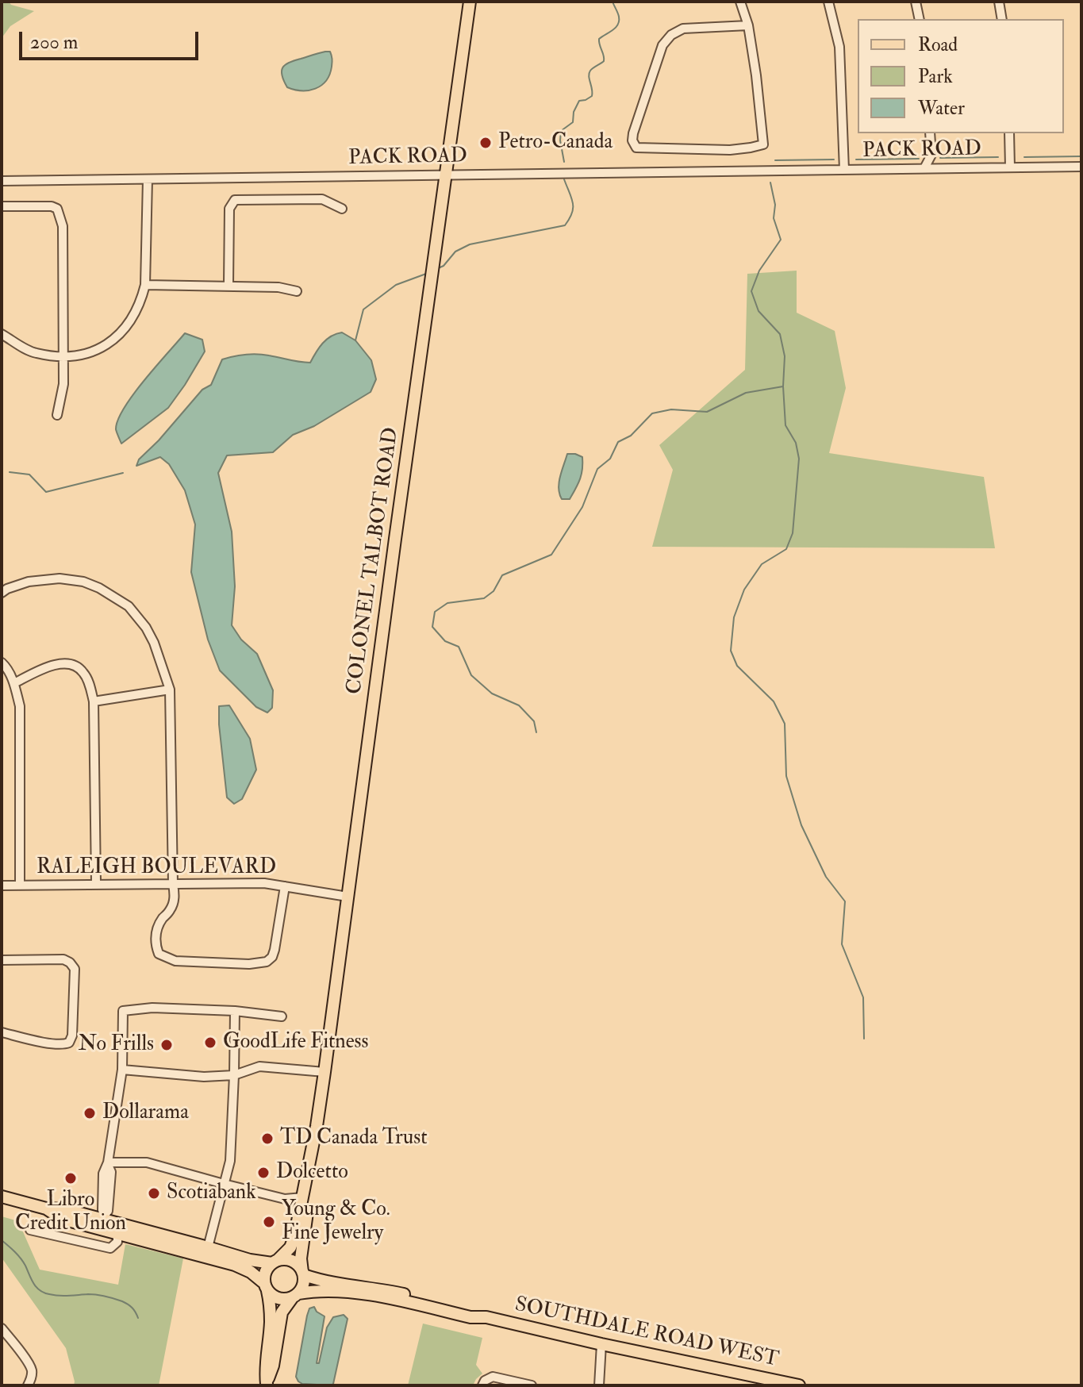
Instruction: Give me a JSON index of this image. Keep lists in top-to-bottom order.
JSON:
{
  "streets": {
    "main road": ["COLONEL TALBOT ROAD", "SOUTHDALE ROAD WEST"],
    "street": ["PACK ROAD", "RALEIGH BOULEVARD"]
  },
  "crossings": [
    ["PACK ROAD", "COLONEL TALBOT ROAD"],
    ["COLONEL TALBOT ROAD", "RALEIGH BOULEVARD"],
    ["COLONEL TALBOT ROAD", "SOUTHDALE ROAD WEST"]
  ],
  "places": [
    "Petro-Canada",
    "GoodLife Fitness",
    "No Frills",
    "Dollarama",
    "TD Canada Trust",
    "Dolcetto",
    "Libro Credit Union",
    "Scotiabank",
    "Young & Co. Fine Jewelry"
  ],
  "legend": ["Road", "Park", "Water"],
  "scale_bar": "200 m"
}
